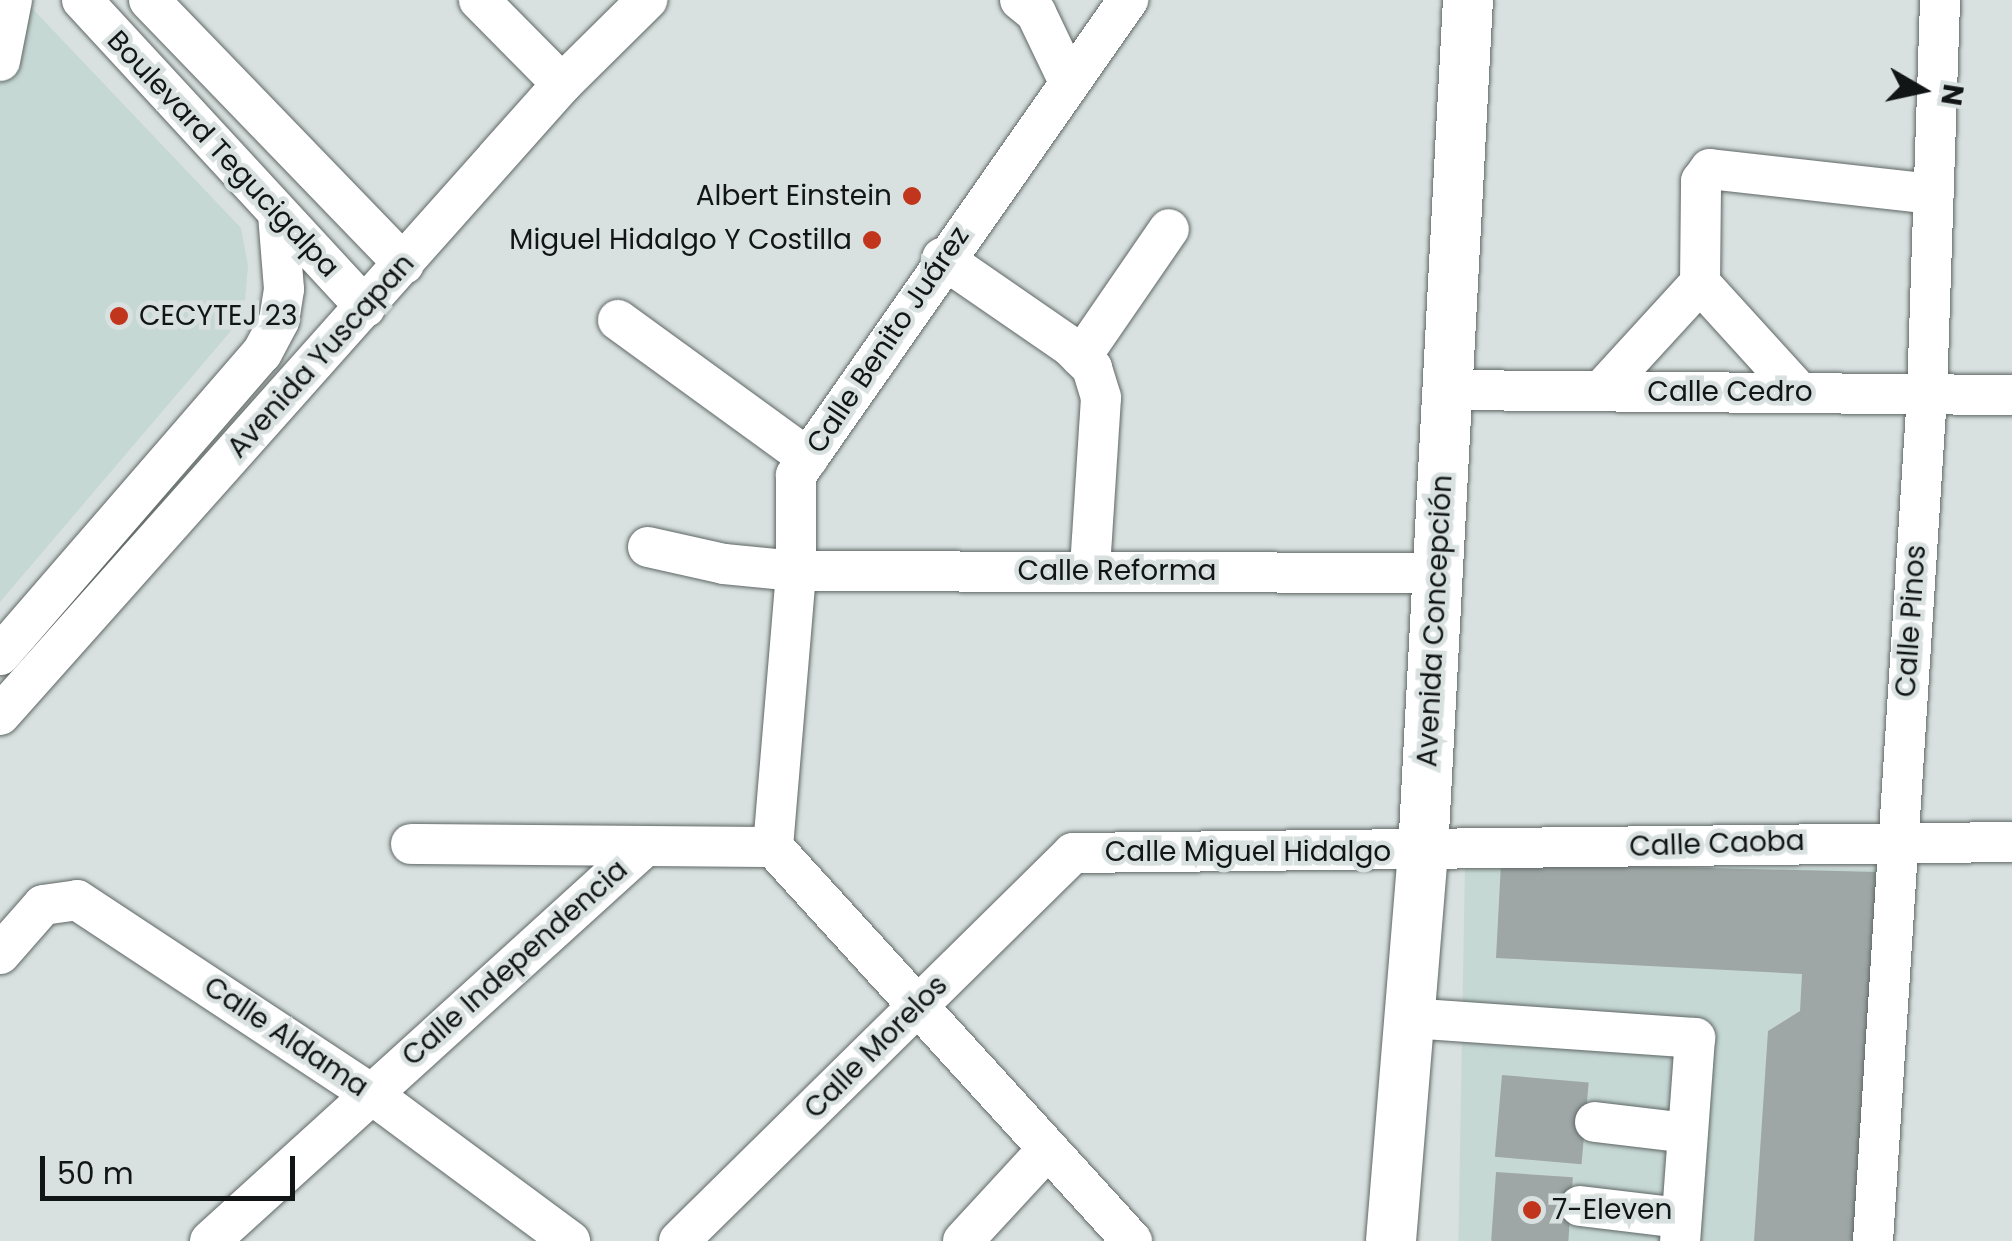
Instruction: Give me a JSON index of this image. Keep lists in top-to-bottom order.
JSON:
{
  "streets": {
    "main road": ["Avenida Concepción"],
    "street": [
      "Boulevard Tegucigalpa",
      "Calle Benito Juárez",
      "Avenida Yuscapan",
      "Calle Cedro",
      "Calle Reforma",
      "Calle Pinos",
      "Calle Caoba",
      "Calle Miguel Hidalgo",
      "Calle Independencia",
      "Calle Aldama",
      "Calle Morelos"
    ]
  },
  "crossings": [
    ["Boulevard Tegucigalpa", "Avenida Yuscapan"],
    ["Calle Benito Juárez", "Calle Reforma"],
    ["Calle Cedro", "Avenida Concepción"],
    ["Calle Cedro", "Calle Pinos"],
    ["Calle Reforma", "Avenida Concepción"],
    ["Avenida Concepción", "Calle Caoba"],
    ["Avenida Concepción", "Calle Miguel Hidalgo"],
    ["Calle Pinos", "Calle Caoba"],
    ["Calle Caoba", "Calle Miguel Hidalgo"],
    ["Calle Miguel Hidalgo", "Calle Morelos"],
    ["Calle Independencia", "Calle Aldama"]
  ],
  "places": [
    "Albert Einstein",
    "Miguel Hidalgo Y Costilla",
    "CECYTEJ 23",
    "7-Eleven"
  ],
  "scale_bar": "50 m",
  "north": "right"
}
